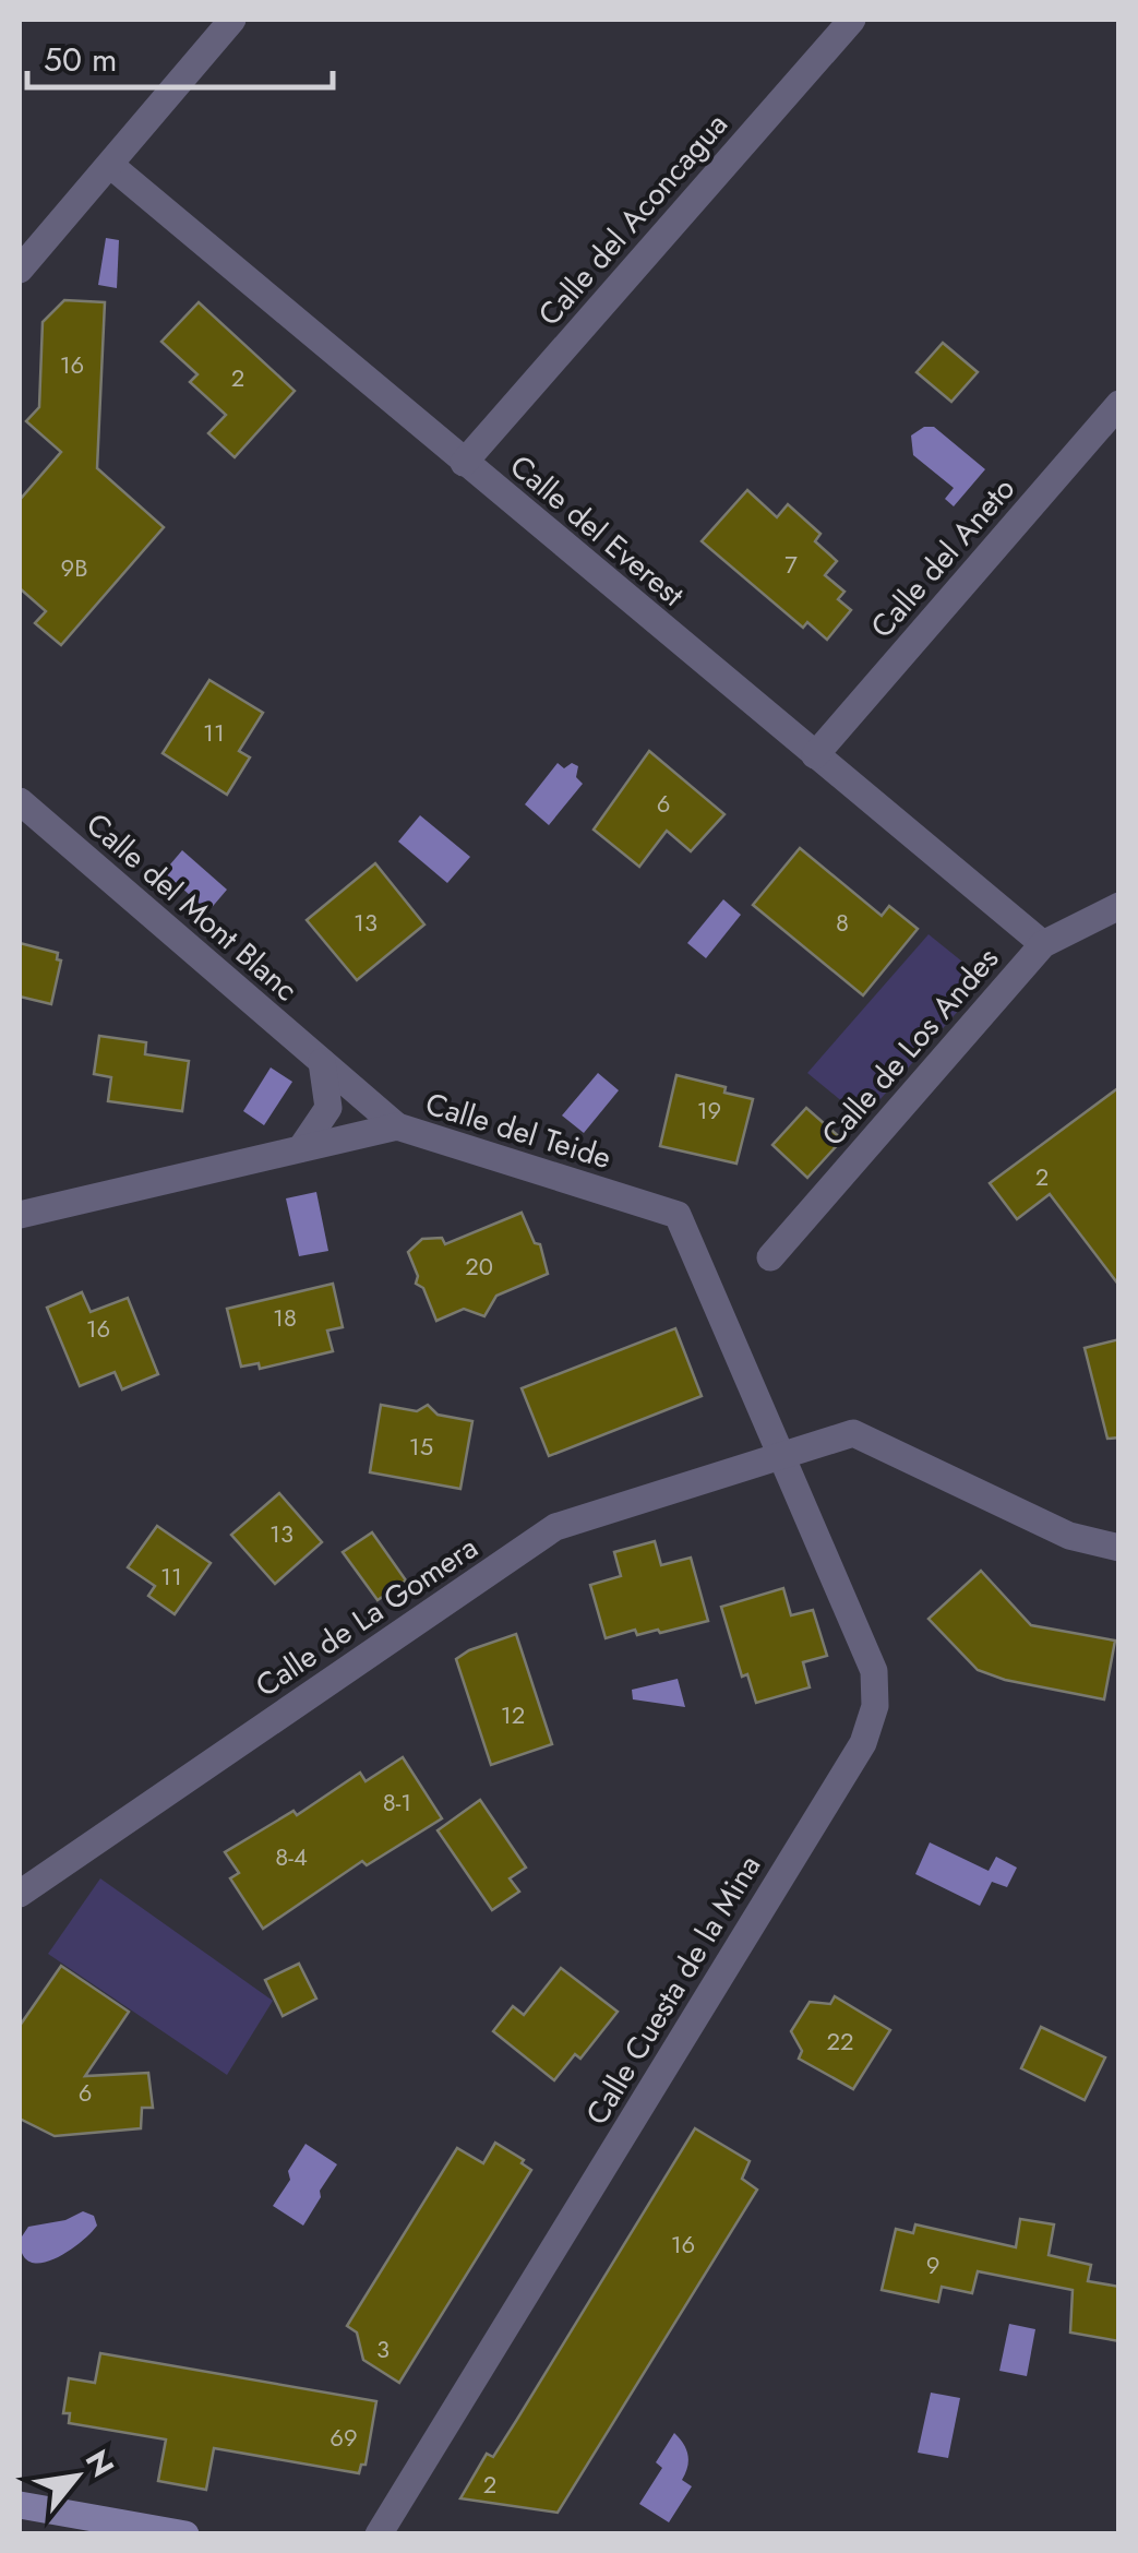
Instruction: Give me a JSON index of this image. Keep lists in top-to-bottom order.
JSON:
{
  "streets": {
    "street": [
      "Calle del Aconcagua",
      "Calle del Everest",
      "Calle del Aneto",
      "Calle del Mont Blanc",
      "Calle de Los Andes",
      "Calle del Teide",
      "Calle de La Gomera",
      "Calle Cuesta de la Mina"
    ]
  },
  "crossings": [
    ["Calle del Aconcagua", "Calle del Everest"],
    ["Calle del Everest", "Calle del Aneto"],
    ["Calle del Everest", "Calle de Los Andes"],
    ["Calle del Mont Blanc", "Calle del Teide"],
    ["Calle del Teide", "Calle de La Gomera"],
    ["Calle del Teide", "Calle Cuesta de la Mina"],
    ["Calle de La Gomera", "Calle Cuesta de la Mina"]
  ],
  "house_numbers": [
    "16",
    "2",
    "7",
    "9B",
    "11",
    "6",
    "13",
    "8",
    "19",
    "2",
    "20",
    "18",
    "16",
    "15",
    "13",
    "11",
    "12",
    "8-1",
    "8-4",
    "22",
    "6",
    "16",
    "9",
    "3",
    "69",
    "2"
  ],
  "scale_bar": "50 m",
  "north": "top right"
}
